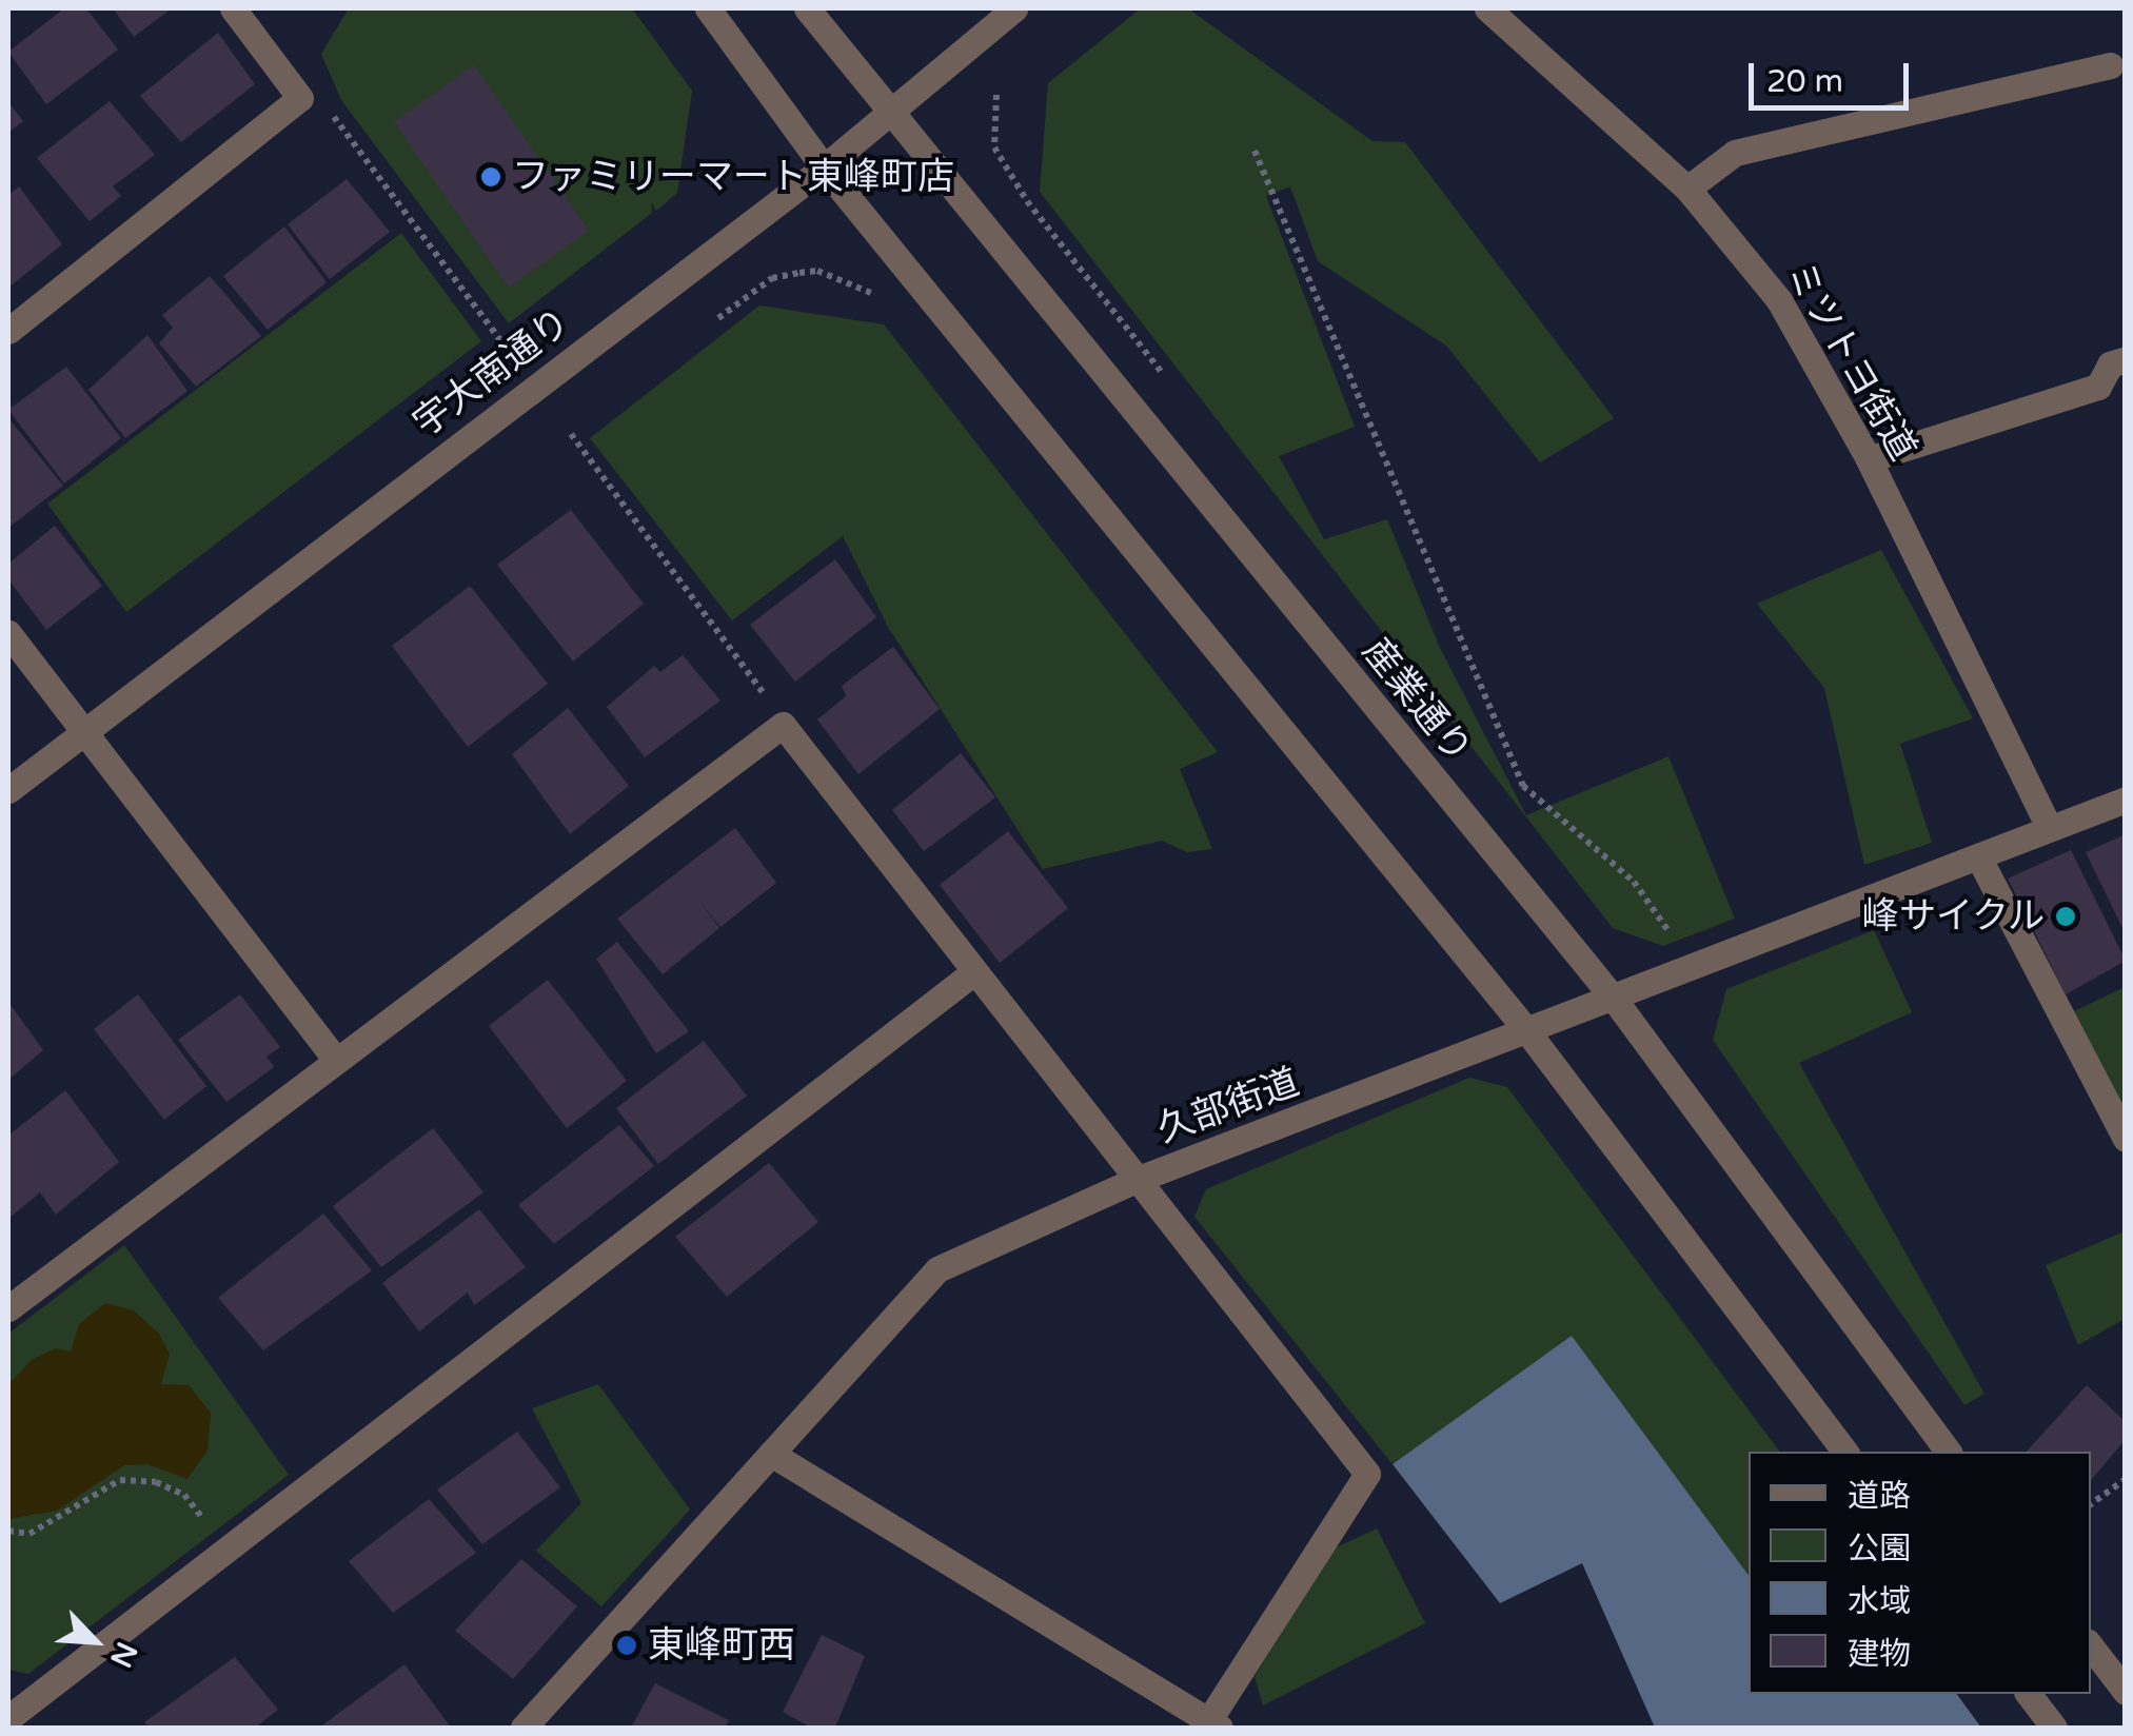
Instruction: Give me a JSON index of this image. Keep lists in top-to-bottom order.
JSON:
{
  "streets": {
    "street": [
      "ミツトヨ街道",
      "宇大南通り",
      "産業通り",
      "久部街道"
    ]
  },
  "crossings": [
    ["ミツトヨ街道", "久部街道"],
    ["宇大南通り", "産業通り"],
    ["産業通り", "久部街道"]
  ],
  "places": ["ファミリーマート東峰町店", "峰サイクル", "東峰町西"],
  "legend": [
    "道路",
    "公園",
    "水域",
    "建物"
  ],
  "scale_bar": "20 m",
  "north": "bottom right"
}
